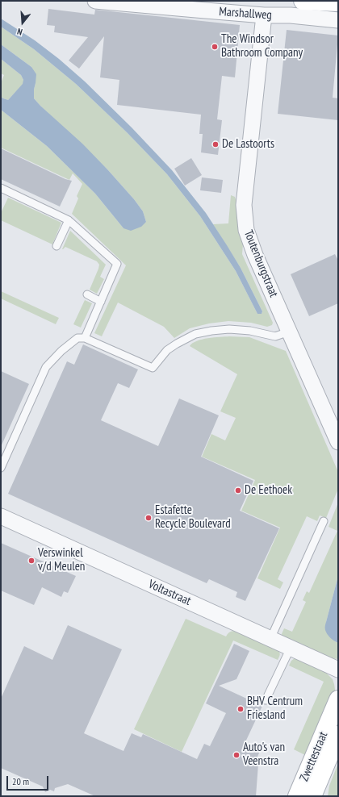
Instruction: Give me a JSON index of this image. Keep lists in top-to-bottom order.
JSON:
{
  "streets": {
    "street": [
      "Marshallweg",
      "Toutenburgstraat",
      "Voltastraat",
      "Zwettestraat"
    ]
  },
  "crossings": [
    ["Marshallweg", "Toutenburgstraat"]
  ],
  "places": [
    "The Windsor Bathroom Company",
    "De Lastoorts",
    "De Eethoek",
    "Estafette Recycle Boulevard",
    "Verswinkel v/d Meulen",
    "BHV Centrum Friesland",
    "Auto's van Veenstra"
  ],
  "scale_bar": "20 m",
  "north": "bottom"
}
